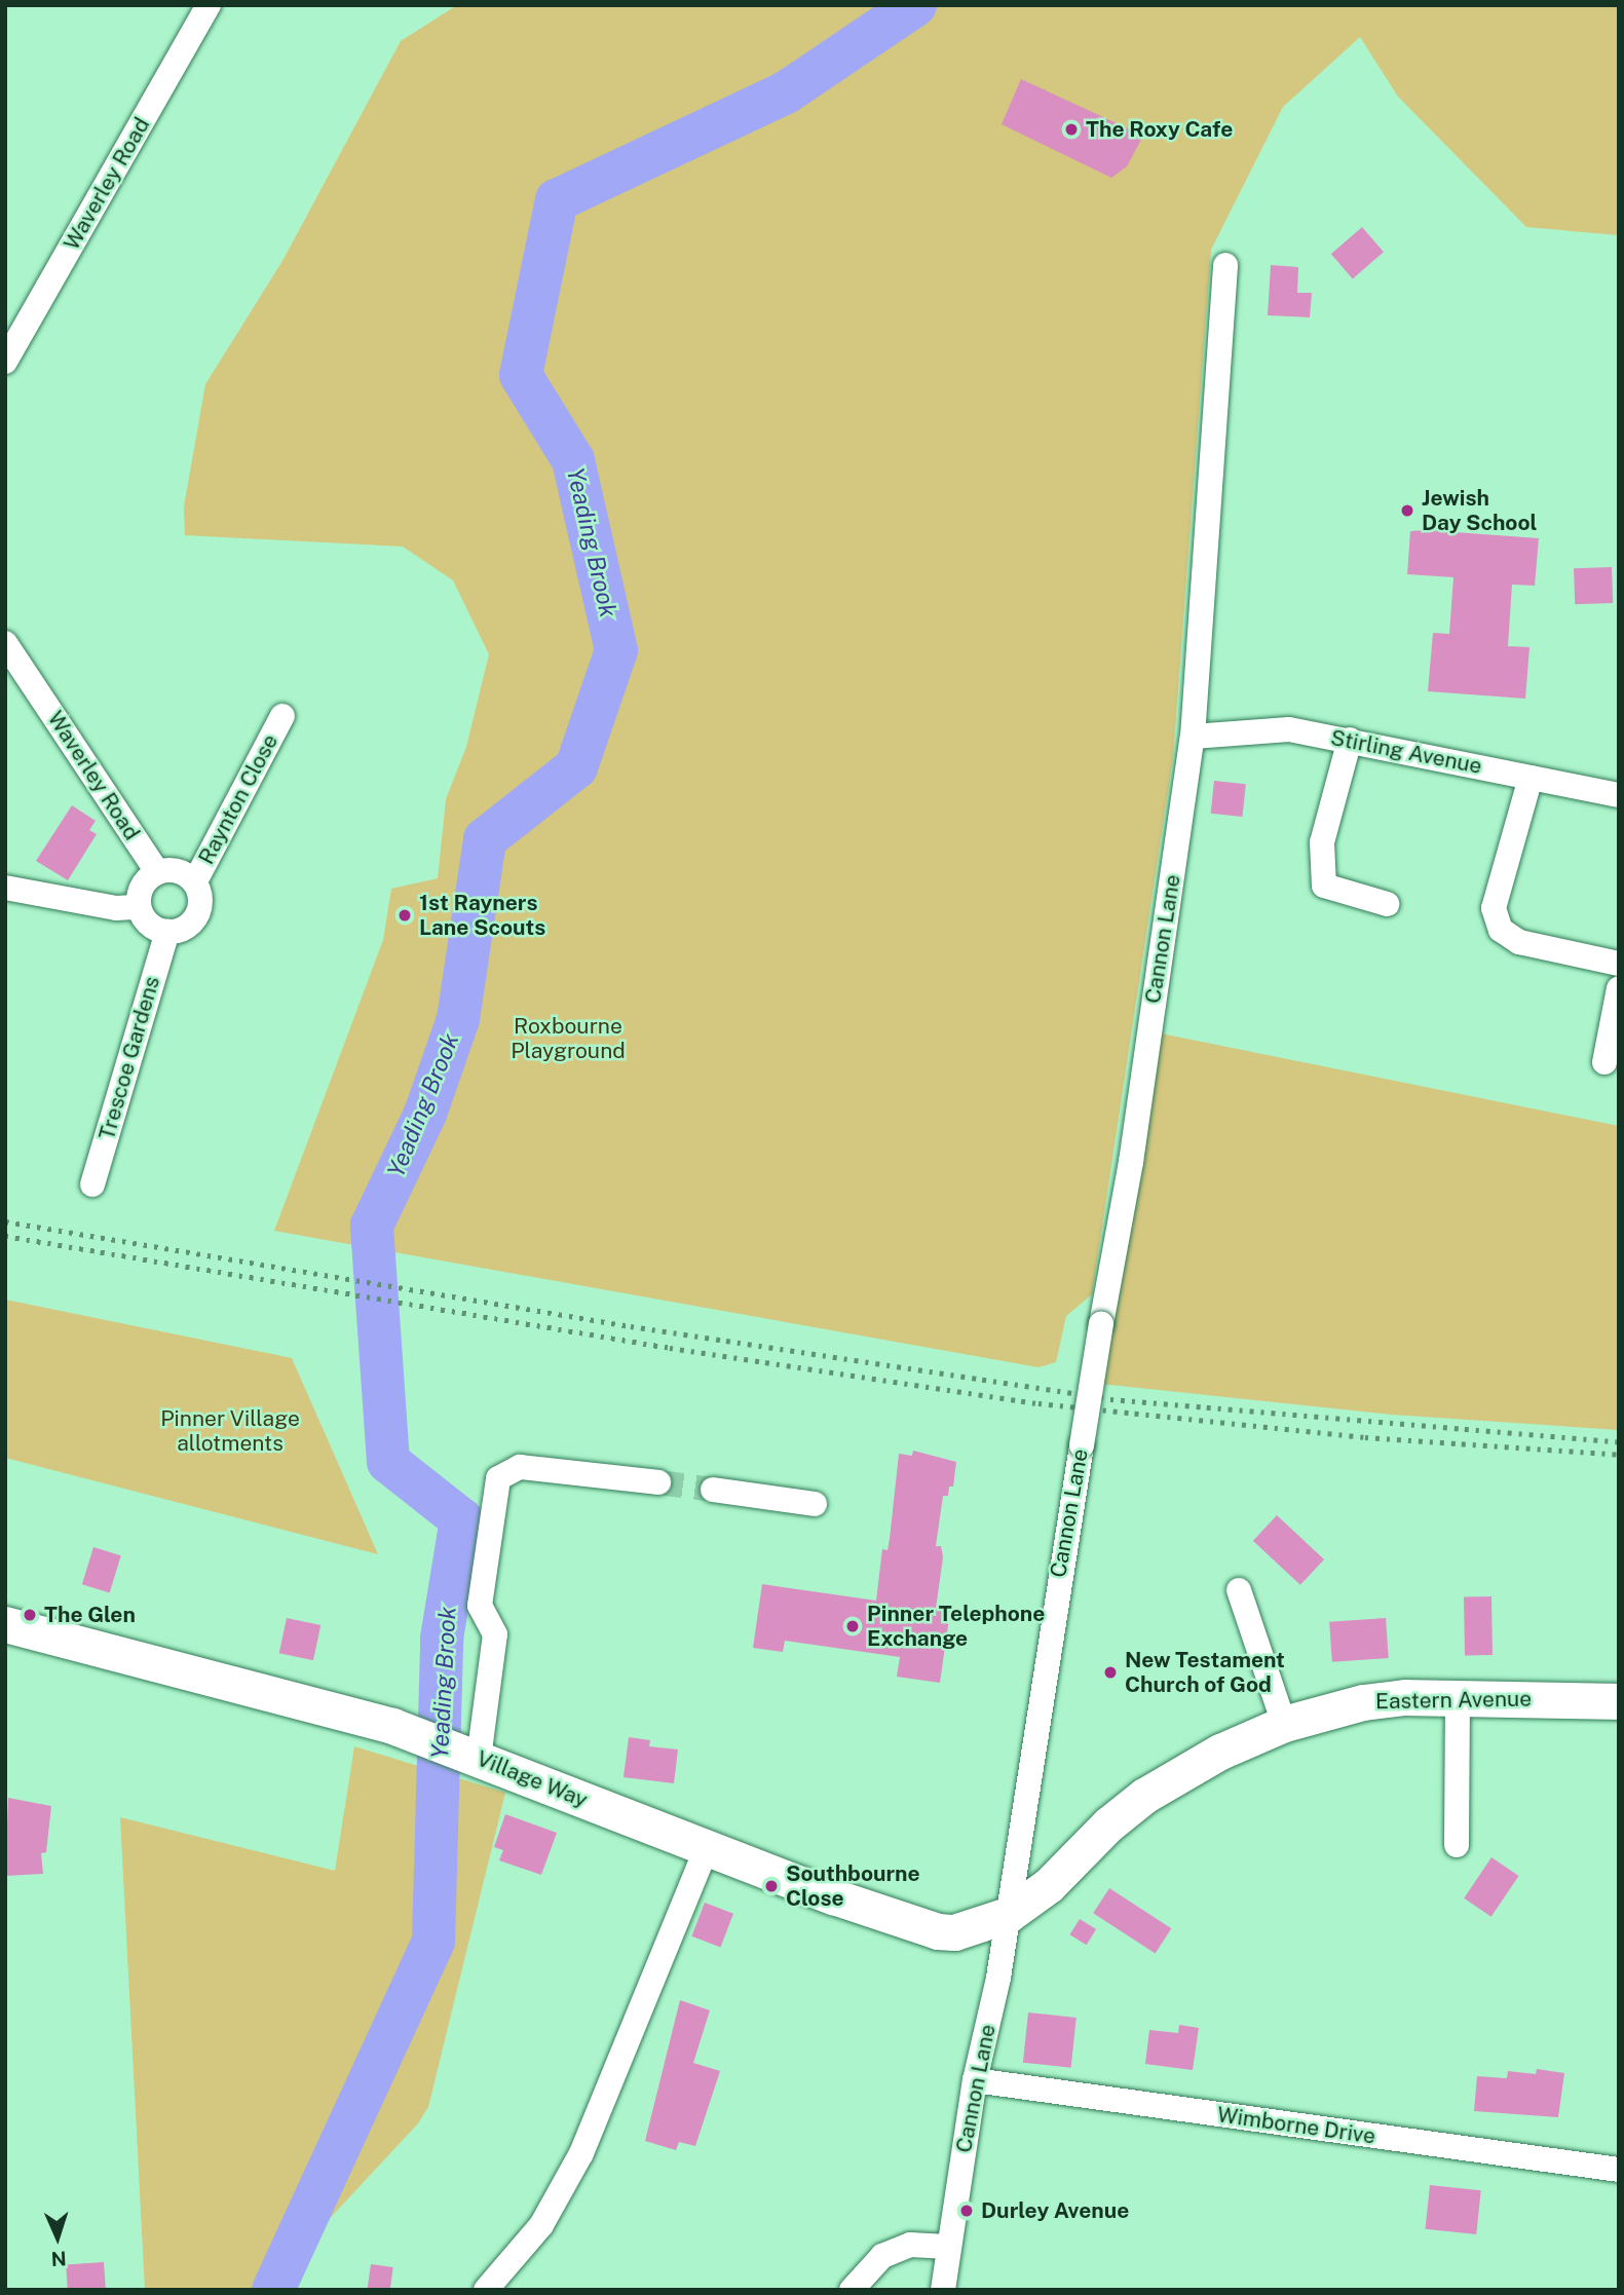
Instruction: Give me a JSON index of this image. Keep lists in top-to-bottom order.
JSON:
{
  "streets": {
    "street": [
      "Waverley Road",
      "Stirling Avenue",
      "Raynton Close",
      "Cannon Lane",
      "Trescoe Gardens",
      "Eastern Avenue",
      "Village Way",
      "Wimborne Drive"
    ]
  },
  "crossings": [
    ["Waverley Road", "Raynton Close"],
    ["Waverley Road", "Trescoe Gardens"],
    ["Stirling Avenue", "Cannon Lane"],
    ["Raynton Close", "Trescoe Gardens"],
    ["Cannon Lane", "Eastern Avenue"],
    ["Cannon Lane", "Village Way"],
    ["Cannon Lane", "Wimborne Drive"],
    ["Eastern Avenue", "Village Way"]
  ],
  "water": ["Yeading Brook"],
  "parks": ["Roxbourne Playground", "Pinner Village allotments"],
  "places": [
    "The Roxy Cafe",
    "Jewish Day School",
    "1st Rayners Lane Scouts",
    "The Glen",
    "Pinner Telephone Exchange",
    "New Testament Church of God",
    "Southbourne Close",
    "Durley Avenue"
  ],
  "north": "bottom"
}
